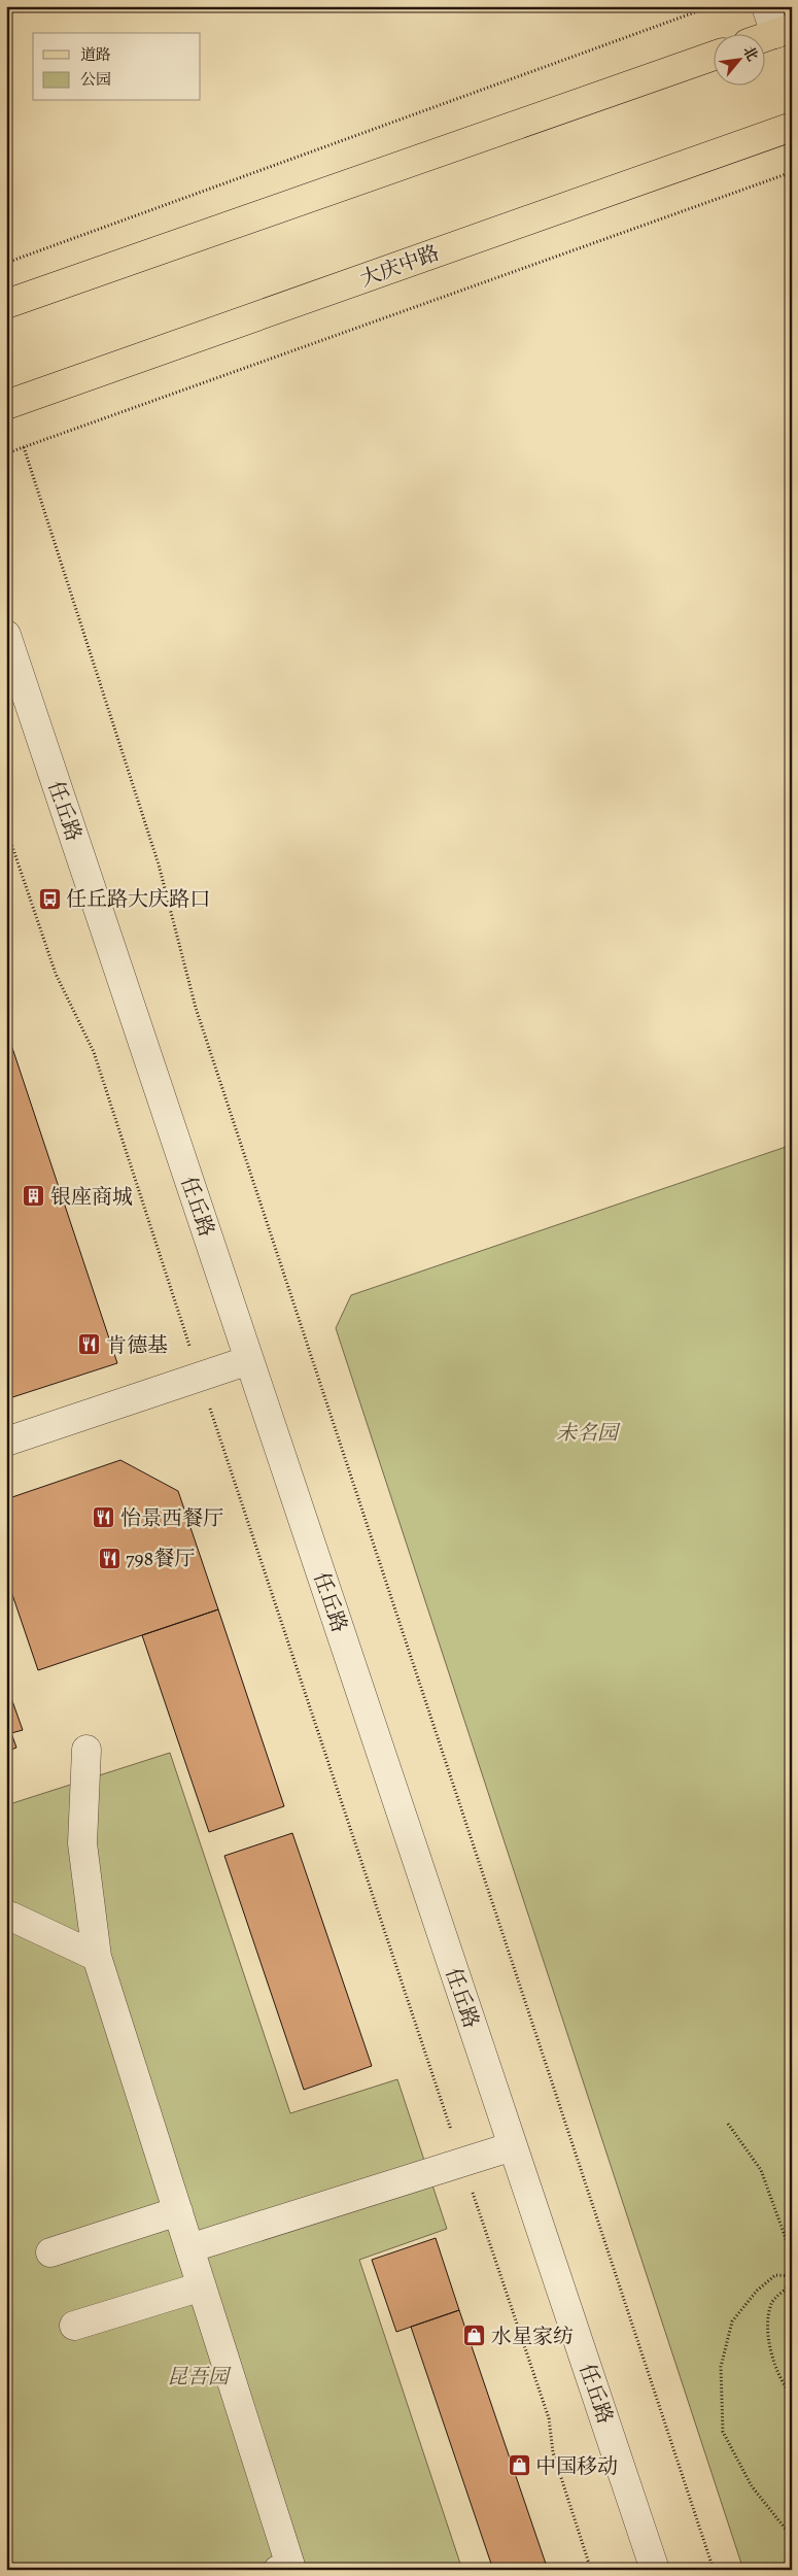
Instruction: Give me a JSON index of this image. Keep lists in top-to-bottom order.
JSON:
{
  "streets": {
    "main road": ["大庆中路"],
    "street": ["任丘路"]
  },
  "parks": ["未名园", "昆吾园"],
  "places": {
    "bus stop": ["任丘路大庆路口"],
    "building": ["银座商城"],
    "restaurant": ["肯德基", "怡景西餐厅", "798餐厅"],
    "shop": ["水星家纺", "中国移动"]
  },
  "legend": ["道路", "公园"],
  "north": "top right"
}
